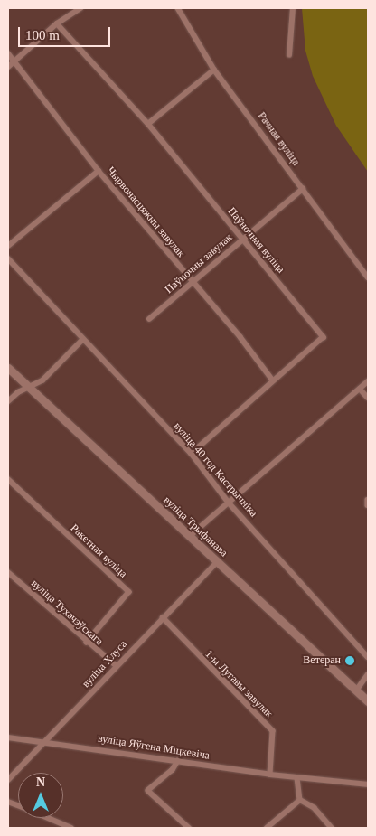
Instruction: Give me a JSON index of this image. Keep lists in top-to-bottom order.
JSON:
{
  "streets": {
    "street": [
      "Рачная вуліца",
      "Чырвонасцяжны завулак",
      "Паўночная вуліца",
      "Паўночны завулак",
      "вуліца 40 год Кастрычніка",
      "вуліца Трыфанава",
      "Ракетная вуліца",
      "вуліца Тухачэўскага",
      "вуліца Хлуса",
      "1-ы Лугавы завулак",
      "вуліца Яўгена Міцкевіча"
    ]
  },
  "crossings": [
    ["Рачная вуліца", "Паўночны завулак"],
    ["Чырвонасцяжны завулак", "Паўночная вуліца"],
    ["Чырвонасцяжны завулак", "Паўночны завулак"],
    ["Паўночная вуліца", "Паўночны завулак"],
    ["Паўночная вуліца", "вуліца 40 год Кастрычніка"],
    ["вуліца Трыфанава", "вуліца Хлуса"],
    ["Ракетная вуліца", "вуліца Тухачэўскага"],
    ["вуліца Тухачэўскага", "вуліца Хлуса"],
    ["вуліца Хлуса", "1-ы Лугавы завулак"],
    ["вуліца Хлуса", "вуліца Яўгена Міцкевіча"],
    ["1-ы Лугавы завулак", "вуліца Яўгена Міцкевіча"]
  ],
  "places": ["Ветеран"],
  "scale_bar": "100 m",
  "north": "top"
}
